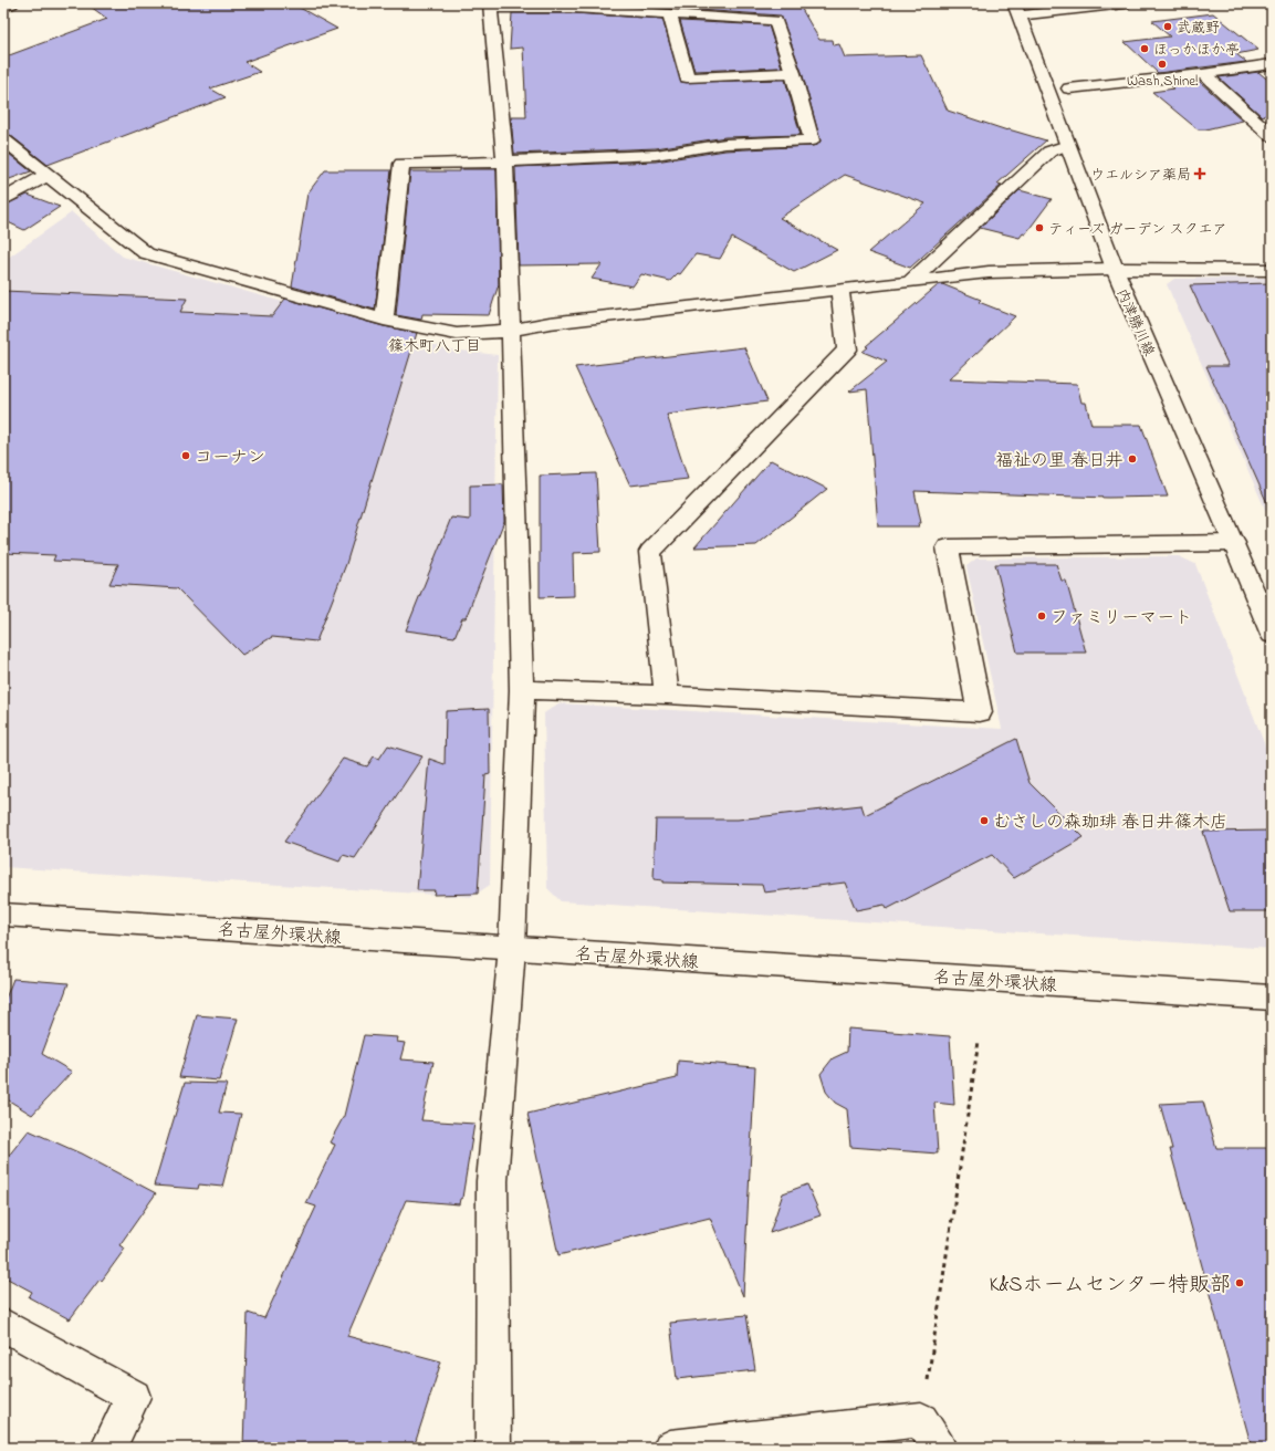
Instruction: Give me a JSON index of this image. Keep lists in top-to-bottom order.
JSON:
{
  "streets": {
    "street": ["内津勝川線", "名古屋外環状線"]
  },
  "districts": ["篠木町八丁目"],
  "places": {
    "other": [
      "武蔵野",
      "ほっかほか亭",
      "Wash Shine!",
      "ティーズ ガーデン スクエア",
      "コーナン",
      "福祉の里 春日井",
      "ファミリーマート",
      "むさしの森珈琲 春日井篠木店",
      "K&Sホームセンター特販部"
    ],
    "health": ["ウエルシア薬局"]
  }
}
